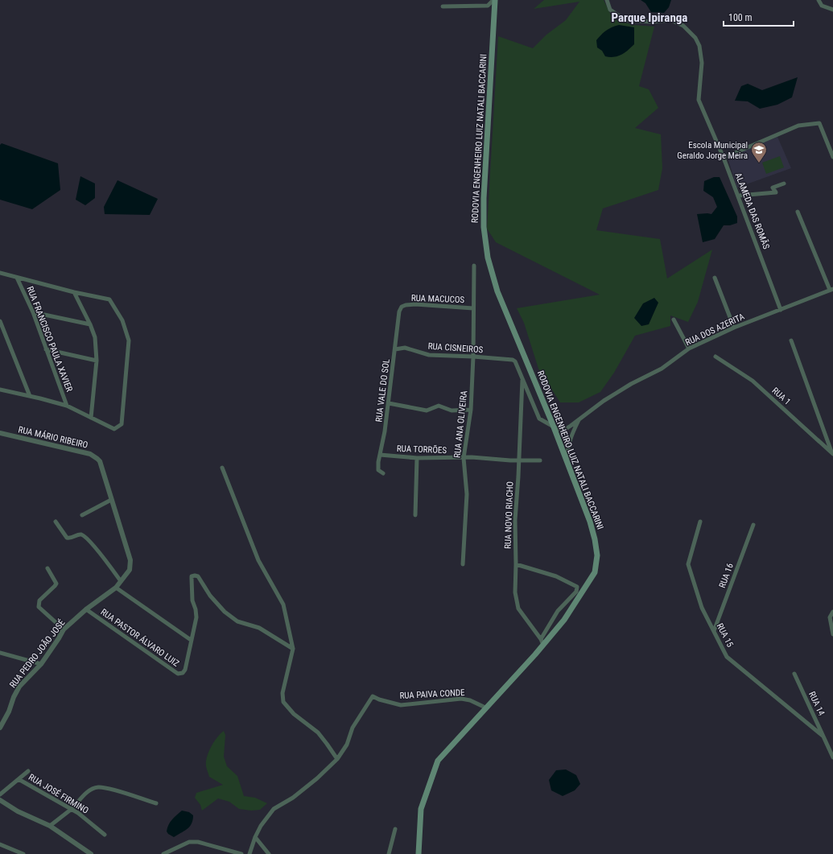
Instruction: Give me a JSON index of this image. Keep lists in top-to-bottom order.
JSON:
{
  "streets": {
    "main road": ["RODOVIA ENGENHEIRO LUIZ NATALI BACCARINI"],
    "street": [
      "ALAMEDA DAS ROMÃS",
      "RUA MACUCOS",
      "RUA DOS AZERITA",
      "RUA FRANCISCO PAULA XAVIER",
      "RUA CISNEIROS",
      "RUA VALE DO SOL",
      "RUA 1",
      "RUA ANA OLIVEIRA",
      "RUA MÁRIO RIBEIRO",
      "RUA TORRÕES",
      "RUA NOVO RIACHO",
      "RUA 16",
      "RUA 15",
      "RUA PASTOR ÁLVARO LUIZ",
      "RUA PEDRO JOÃO JOSÉ",
      "RUA PAIVA CONDE",
      "RUA 14",
      "RUA JOSÉ FIRMINO"
    ]
  },
  "crossings": [
    ["RODOVIA ENGENHEIRO LUIZ NATALI BACCARINI", "RUA DOS AZERITA"],
    ["RODOVIA ENGENHEIRO LUIZ NATALI BACCARINI", "RUA NOVO RIACHO"],
    ["RODOVIA ENGENHEIRO LUIZ NATALI BACCARINI", "RUA PAIVA CONDE"],
    ["ALAMEDA DAS ROMÃS", "RUA DOS AZERITA"],
    ["RUA MACUCOS", "RUA VALE DO SOL"],
    ["RUA MACUCOS", "RUA ANA OLIVEIRA"],
    ["RUA CISNEIROS", "RUA VALE DO SOL"],
    ["RUA CISNEIROS", "RUA ANA OLIVEIRA"],
    ["RUA CISNEIROS", "RUA NOVO RIACHO"],
    ["RUA VALE DO SOL", "RUA TORRÕES"],
    ["RUA ANA OLIVEIRA", "RUA TORRÕES"],
    ["RUA MÁRIO RIBEIRO", "RUA PEDRO JOÃO JOSÉ"],
    ["RUA TORRÕES", "RUA NOVO RIACHO"],
    ["RUA 16", "RUA 15"],
    ["RUA 15", "RUA 14"],
    ["RUA PASTOR ÁLVARO LUIZ", "RUA PEDRO JOÃO JOSÉ"]
  ],
  "districts": ["Parque Ipiranga"],
  "places": {
    "school or university": ["Escola Municipal Geraldo Jorge Meira"]
  },
  "scale_bar": "100 m"
}
